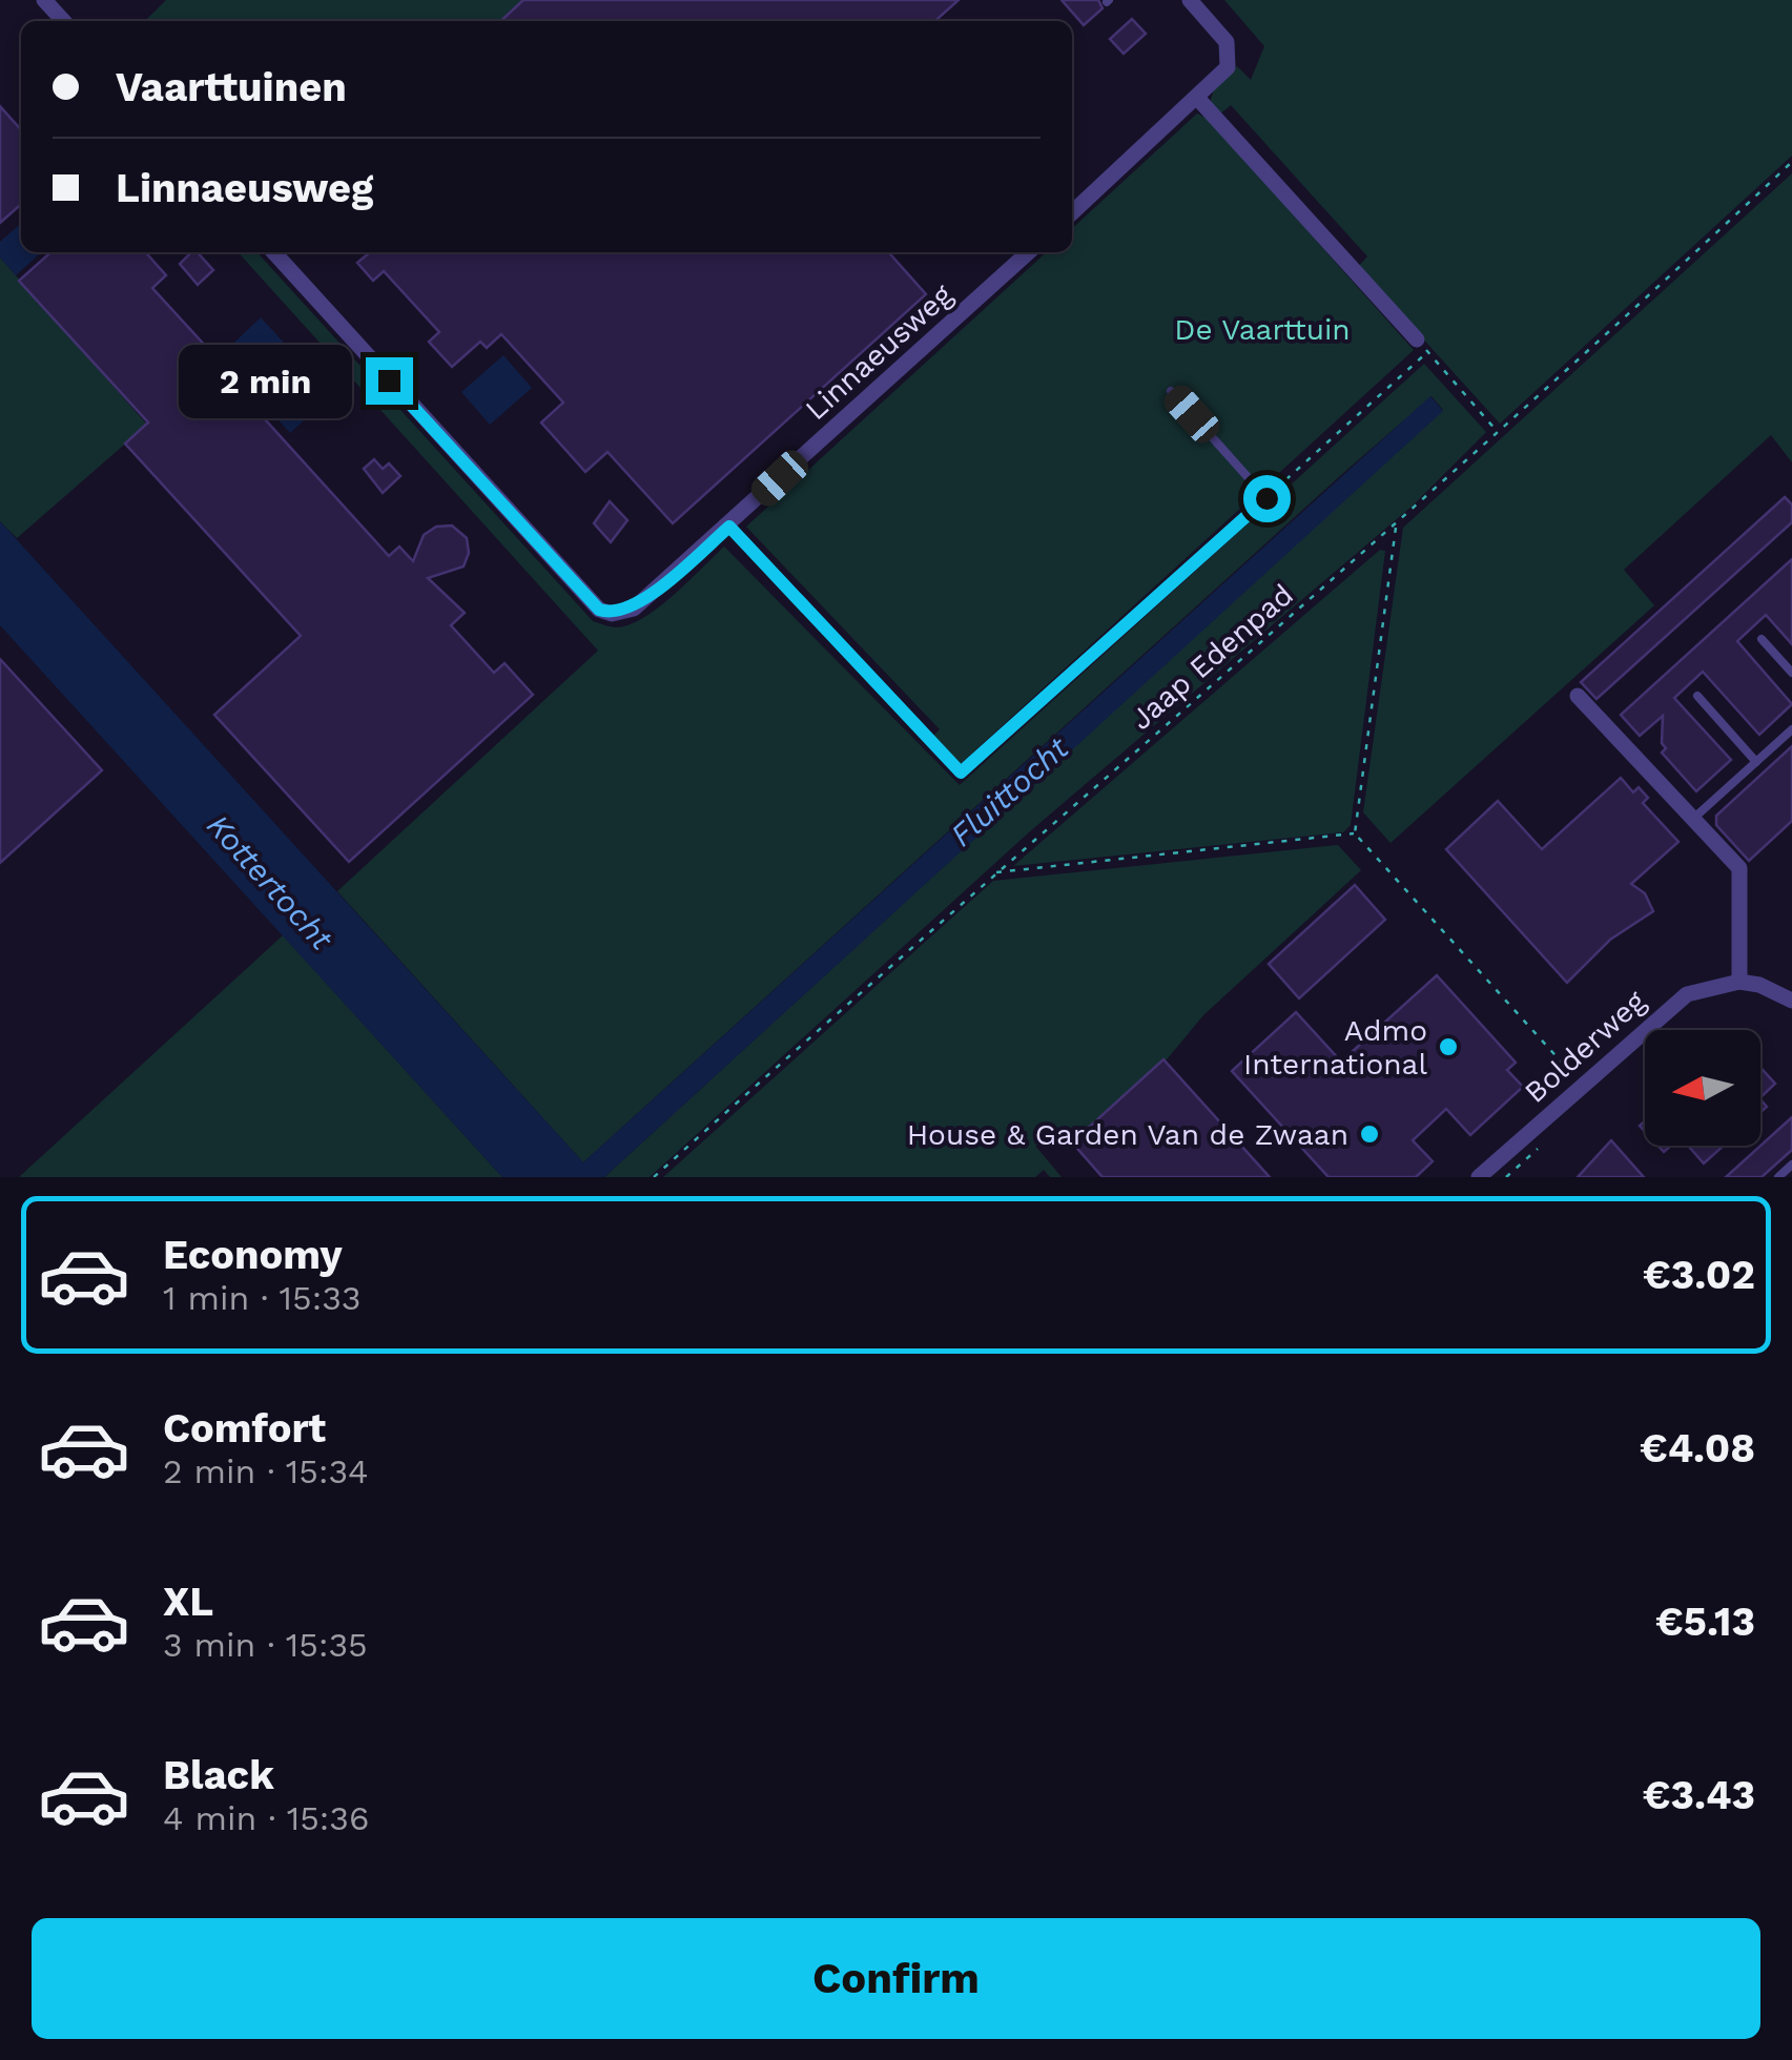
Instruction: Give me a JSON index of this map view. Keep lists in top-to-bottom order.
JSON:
{
  "streets": {
    "street": ["Linnaeusweg", "Bolderweg"],
    "path": ["Jaap Edenpad"]
  },
  "water": ["Fluittocht", "Kottertocht"],
  "parks": ["De Vaarttuin"],
  "places": ["Admo International", "House & Garden Van de Zwaan"],
  "north": "left",
  "page": {
    "banner": ["Vaarttuinen", "Linnaeusweg"],
    "bubble": "2 min",
    "list": [
      {
        "name": "Economy",
        "note": "1 min · 15:33",
        "value": "€3.02"
      },
      {
        "name": "Comfort",
        "note": "2 min · 15:34",
        "value": "€4.08"
      },
      {
        "name": "XL",
        "note": "3 min · 15:35",
        "value": "€5.13"
      },
      {
        "name": "Black",
        "note": "4 min · 15:36",
        "value": "€3.43"
      }
    ],
    "buttons": "Confirm"
  }
}
